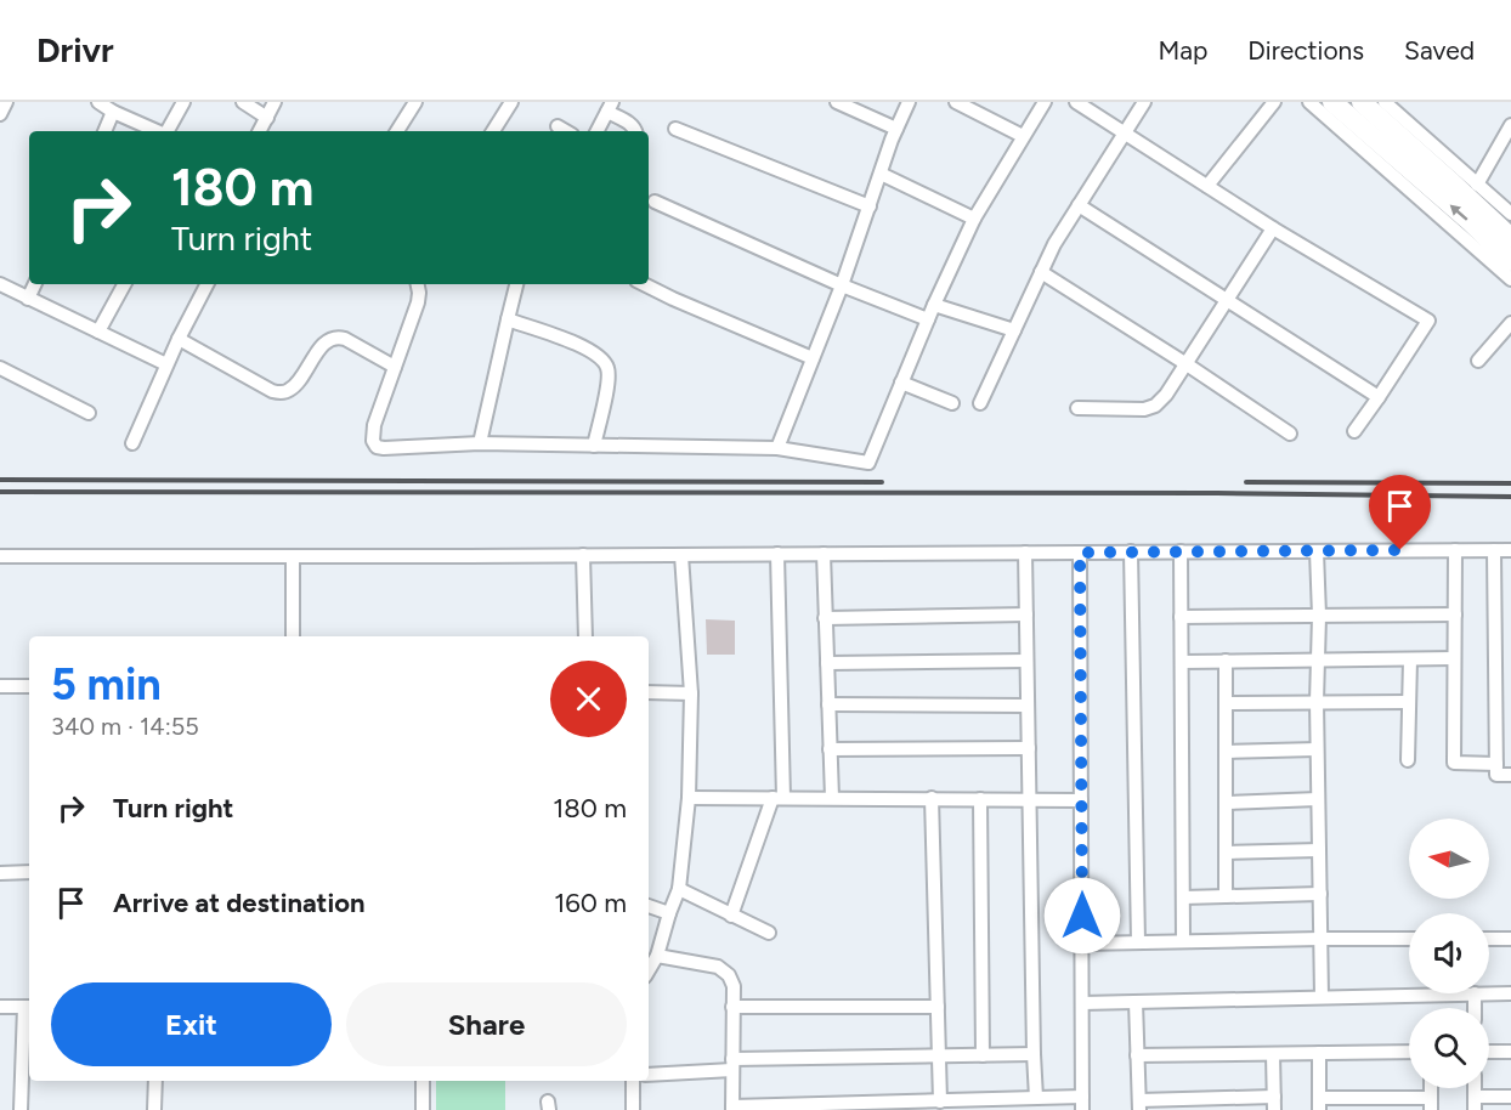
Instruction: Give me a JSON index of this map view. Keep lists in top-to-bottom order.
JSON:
{
  "north": "left",
  "page": {
    "header": "Drivr",
    "nav": ["Map", "Directions", "Saved"],
    "turn": ["180 m", "Turn right"],
    "heading": ["5 min", "340 m · 14:55"],
    "list": [
      {
        "name": "Turn right",
        "value": "180 m"
      },
      {
        "name": "Arrive at destination",
        "value": "160 m"
      }
    ],
    "buttons": ["Exit", "Share"]
  }
}
